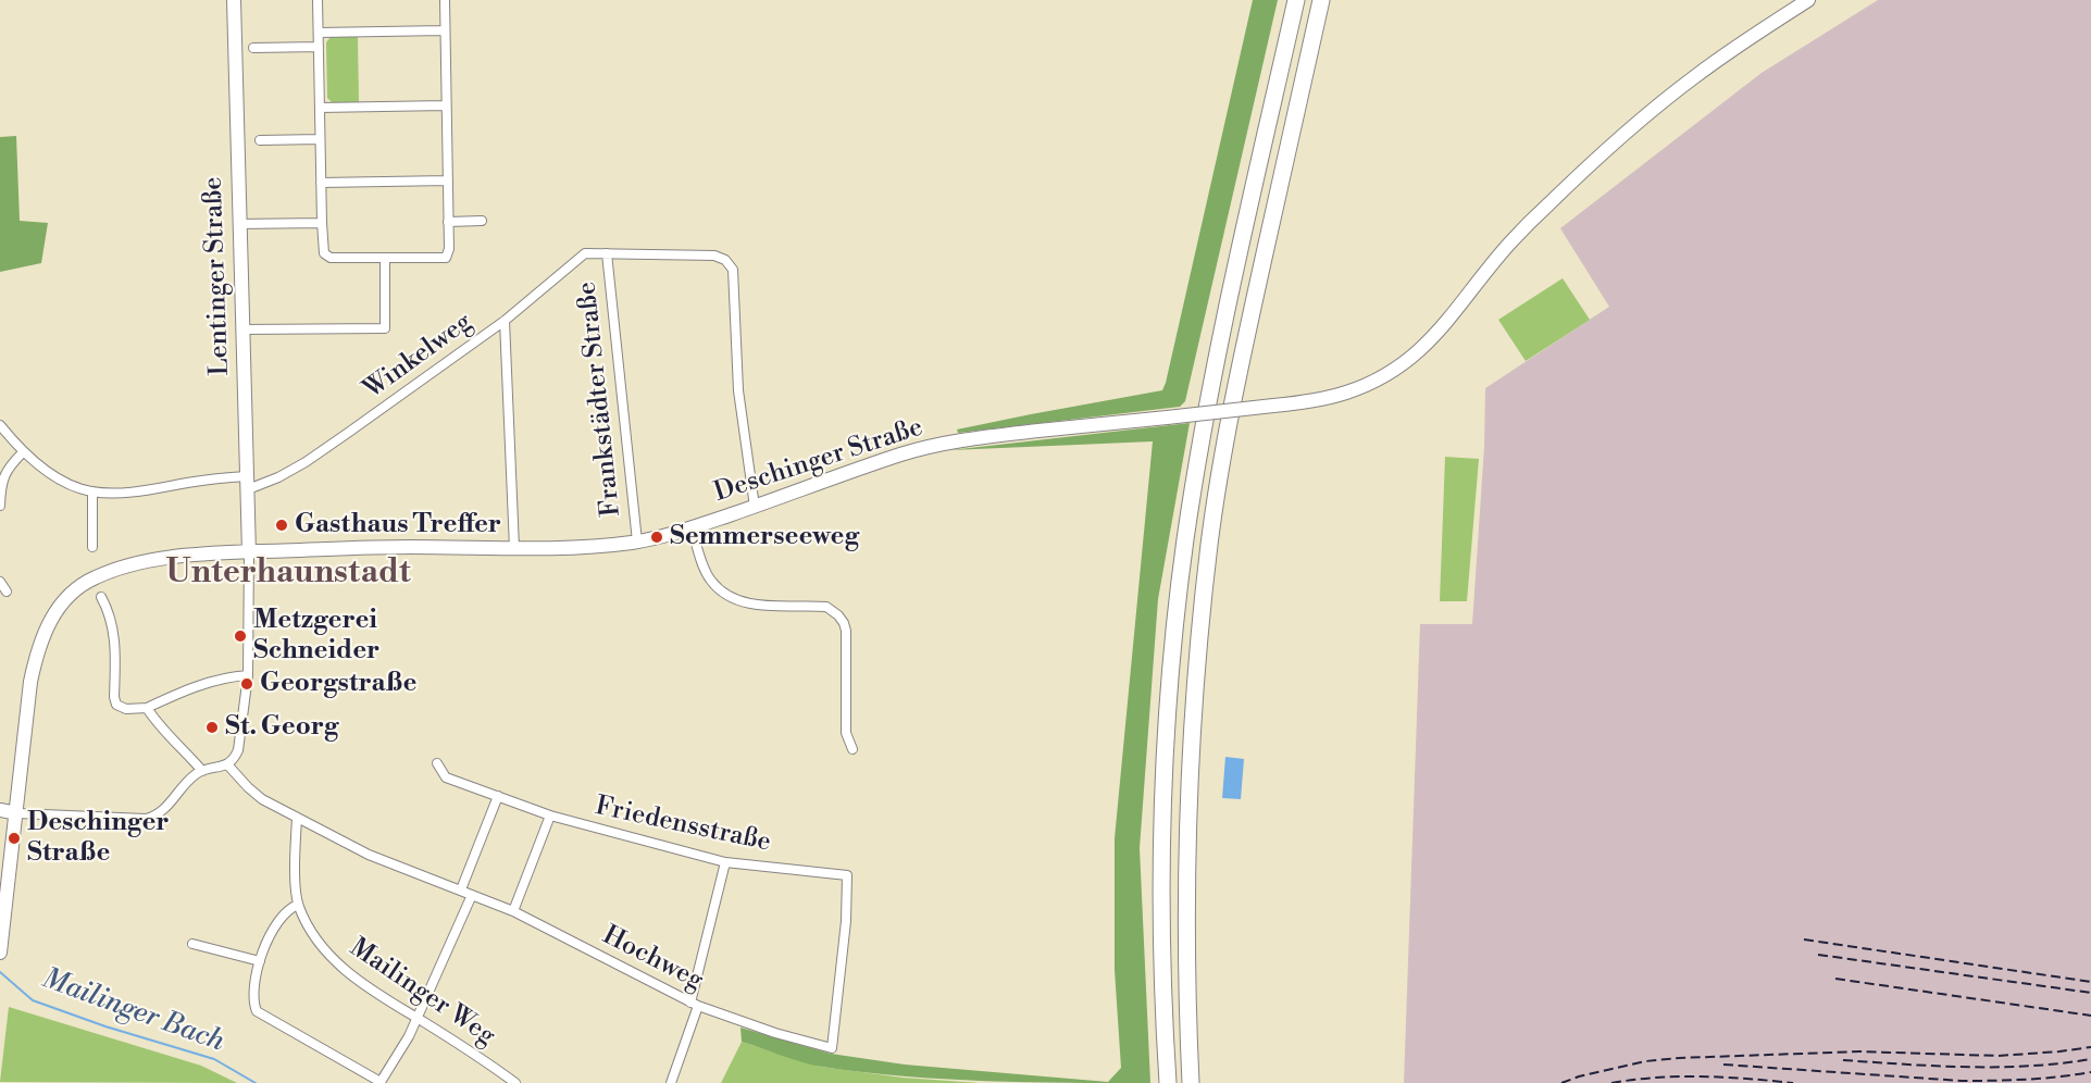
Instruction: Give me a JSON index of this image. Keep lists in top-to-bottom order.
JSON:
{
  "streets": {
    "street": [
      "Lentinger Straße",
      "Winkelweg",
      "Frankstädter Straße",
      "Deschinger Straße",
      "Friedensstraße",
      "Hochweg",
      "Mailinger Weg"
    ]
  },
  "crossings": [
    ["Lentinger Straße", "Winkelweg"],
    ["Lentinger Straße", "Deschinger Straße"],
    ["Winkelweg", "Frankstädter Straße"],
    ["Frankstädter Straße", "Deschinger Straße"],
    ["Friedensstraße", "Hochweg"],
    ["Hochweg", "Mailinger Weg"]
  ],
  "districts": ["Unterhaunstadt"],
  "water": ["Mailinger Bach"],
  "places": [
    "Gasthaus Treffer",
    "Semmerseeweg",
    "Metzgerei Schneider",
    "Georgstraße",
    "St. Georg",
    "Deschinger Straße"
  ]
}
